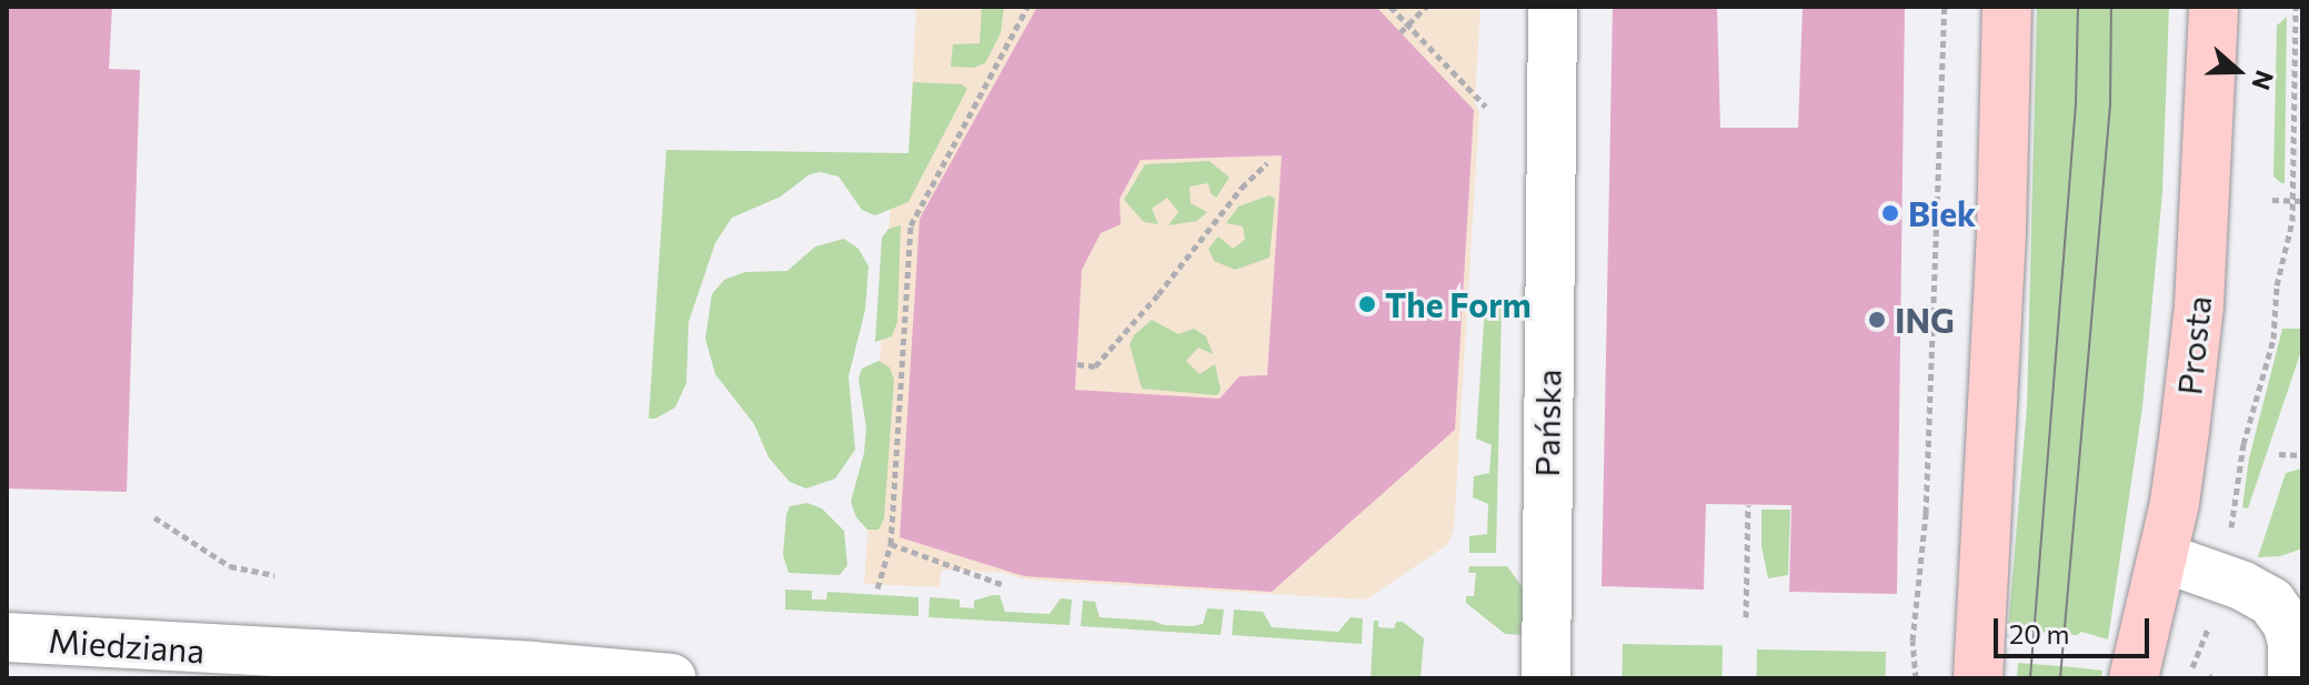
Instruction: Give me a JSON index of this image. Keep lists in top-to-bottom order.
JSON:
{
  "streets": {
    "main road": ["Prosta"],
    "street": ["Pańska", "Miedziana"]
  },
  "places": ["Biek", "The Form", "ING"],
  "scale_bar": "20 m",
  "north": "right"
}
